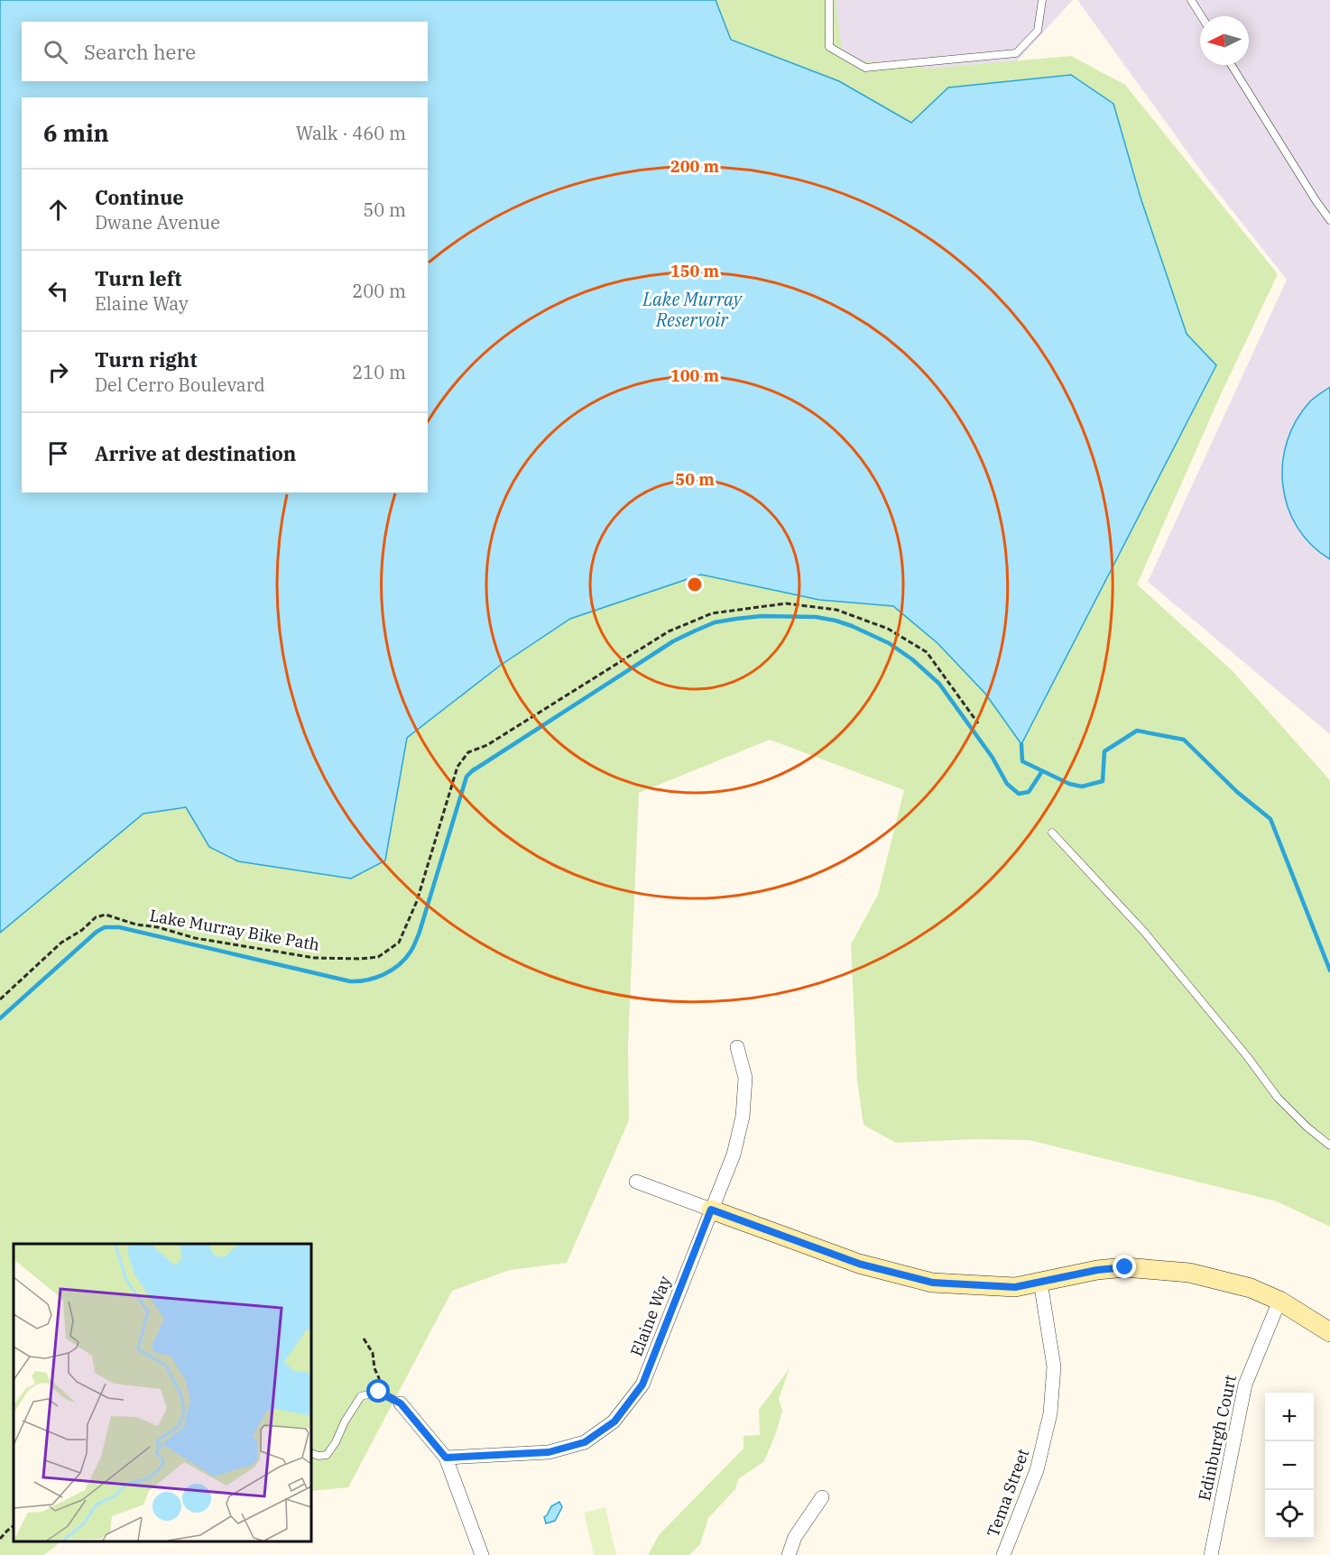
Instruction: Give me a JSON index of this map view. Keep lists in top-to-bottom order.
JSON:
{
  "streets": {
    "street": ["Elaine Way", "Edinburgh Court", "Tema Street"],
    "path": ["Lake Murray Bike Path"]
  },
  "water": ["Lake Murray Reservoir"],
  "north": "left",
  "page": {
    "search": "Search here",
    "heading": ["6 min", "Walk · 460 m"],
    "list": [
      ["Continue", "Dwane Avenue", "50 m"],
      ["Turn left", "Elaine Way", "200 m"],
      ["Turn right", "Del Cerro Boulevard", "210 m"],
      "Arrive at destination"
    ],
    "map_buttons": ["+", "−"]
  },
  "rings": [
    "200 m",
    "150 m",
    "100 m",
    "50 m"
  ]
}
